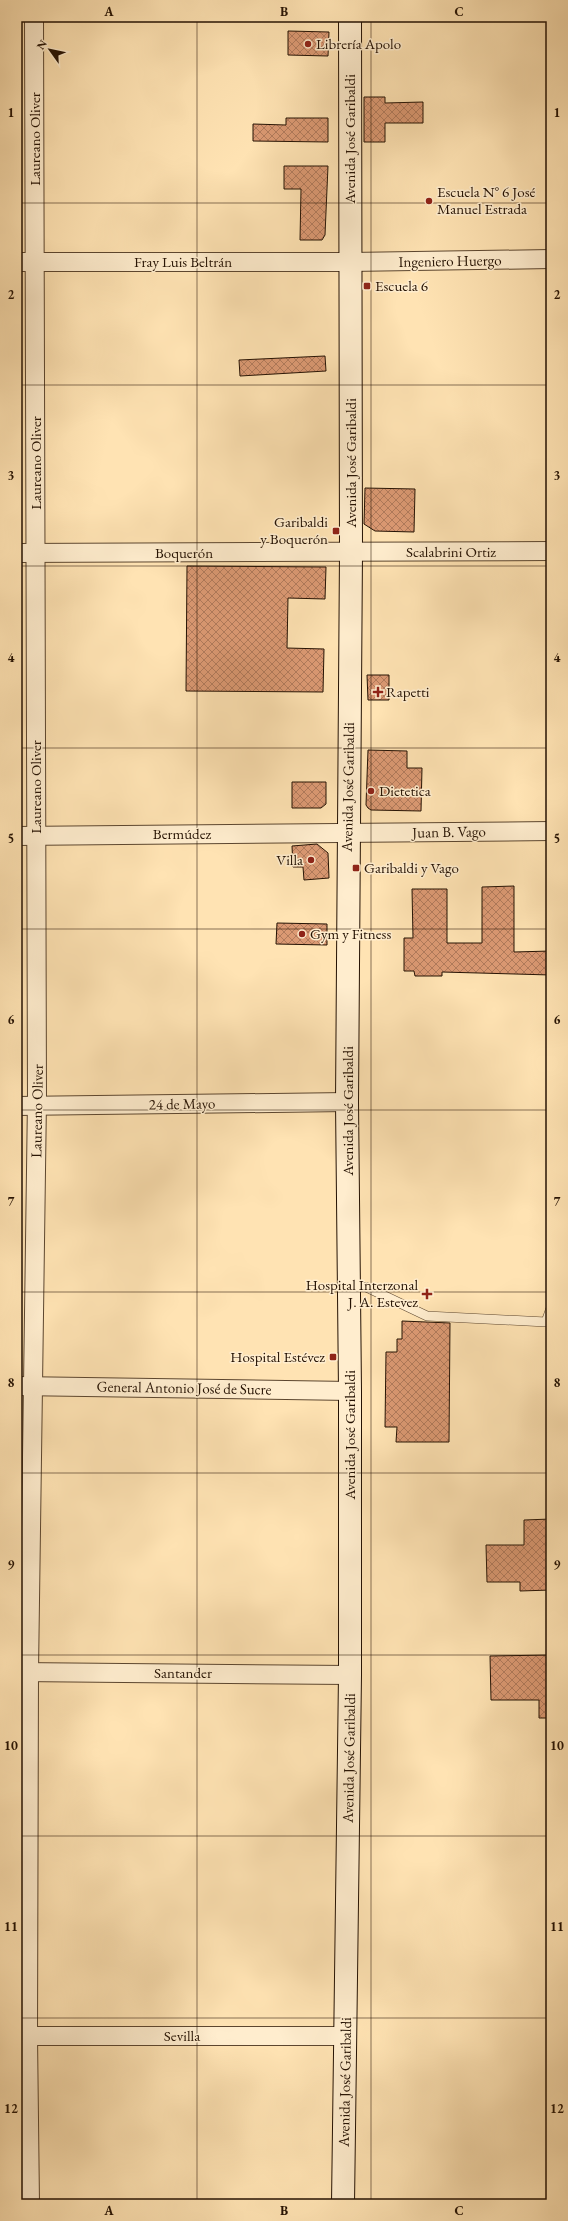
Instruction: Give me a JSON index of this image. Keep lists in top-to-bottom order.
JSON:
{
  "streets": {
    "main road": ["Avenida José Garibaldi"],
    "street": [
      "Laureano Oliver",
      "Ingeniero Huergo",
      "Fray Luis Beltrán",
      "Scalabrini Ortiz",
      "Boquerón",
      "Juan B. Vago",
      "Bermúdez",
      "24 de Mayo",
      "General Antonio José de Sucre",
      "Santander",
      "Sevilla"
    ]
  },
  "crossings": [
    ["Laureano Oliver", "Fray Luis Beltrán"],
    ["Laureano Oliver", "Boquerón"],
    ["Laureano Oliver", "Bermúdez"],
    ["Laureano Oliver", "24 de Mayo"],
    ["Laureano Oliver", "General Antonio José de Sucre"],
    ["Laureano Oliver", "Santander"],
    ["Laureano Oliver", "Sevilla"],
    ["Avenida José Garibaldi", "Ingeniero Huergo"],
    ["Avenida José Garibaldi", "Fray Luis Beltrán"],
    ["Avenida José Garibaldi", "Scalabrini Ortiz"],
    ["Avenida José Garibaldi", "Boquerón"],
    ["Avenida José Garibaldi", "Juan B. Vago"],
    ["Avenida José Garibaldi", "Bermúdez"],
    ["Avenida José Garibaldi", "24 de Mayo"],
    ["Avenida José Garibaldi", "General Antonio José de Sucre"],
    ["Avenida José Garibaldi", "Santander"],
    ["Avenida José Garibaldi", "Sevilla"],
    ["Ingeniero Huergo", "Fray Luis Beltrán"],
    ["Scalabrini Ortiz", "Boquerón"],
    ["Juan B. Vago", "Bermúdez"]
  ],
  "places": {
    "other": [
      "Librería Apolo",
      "Escuela N° 6 José Manuel Estrada",
      "Dietetica",
      "Villa",
      "Gym y Fitness"
    ],
    "transit": [
      "Escuela 6",
      "Garibaldi y Boquerón",
      "Garibaldi y Vago",
      "Hospital Estévez"
    ],
    "health": ["Rapetti", "Hospital Interzonal J. A. Estevez"]
  },
  "north": "top left",
  "grid": {
    "columns": ["A", "B", "C"],
    "rows": [
      "1",
      "2",
      "3",
      "4",
      "5",
      "6",
      "7",
      "8",
      "9",
      "10",
      "11",
      "12"
    ]
  }
}
